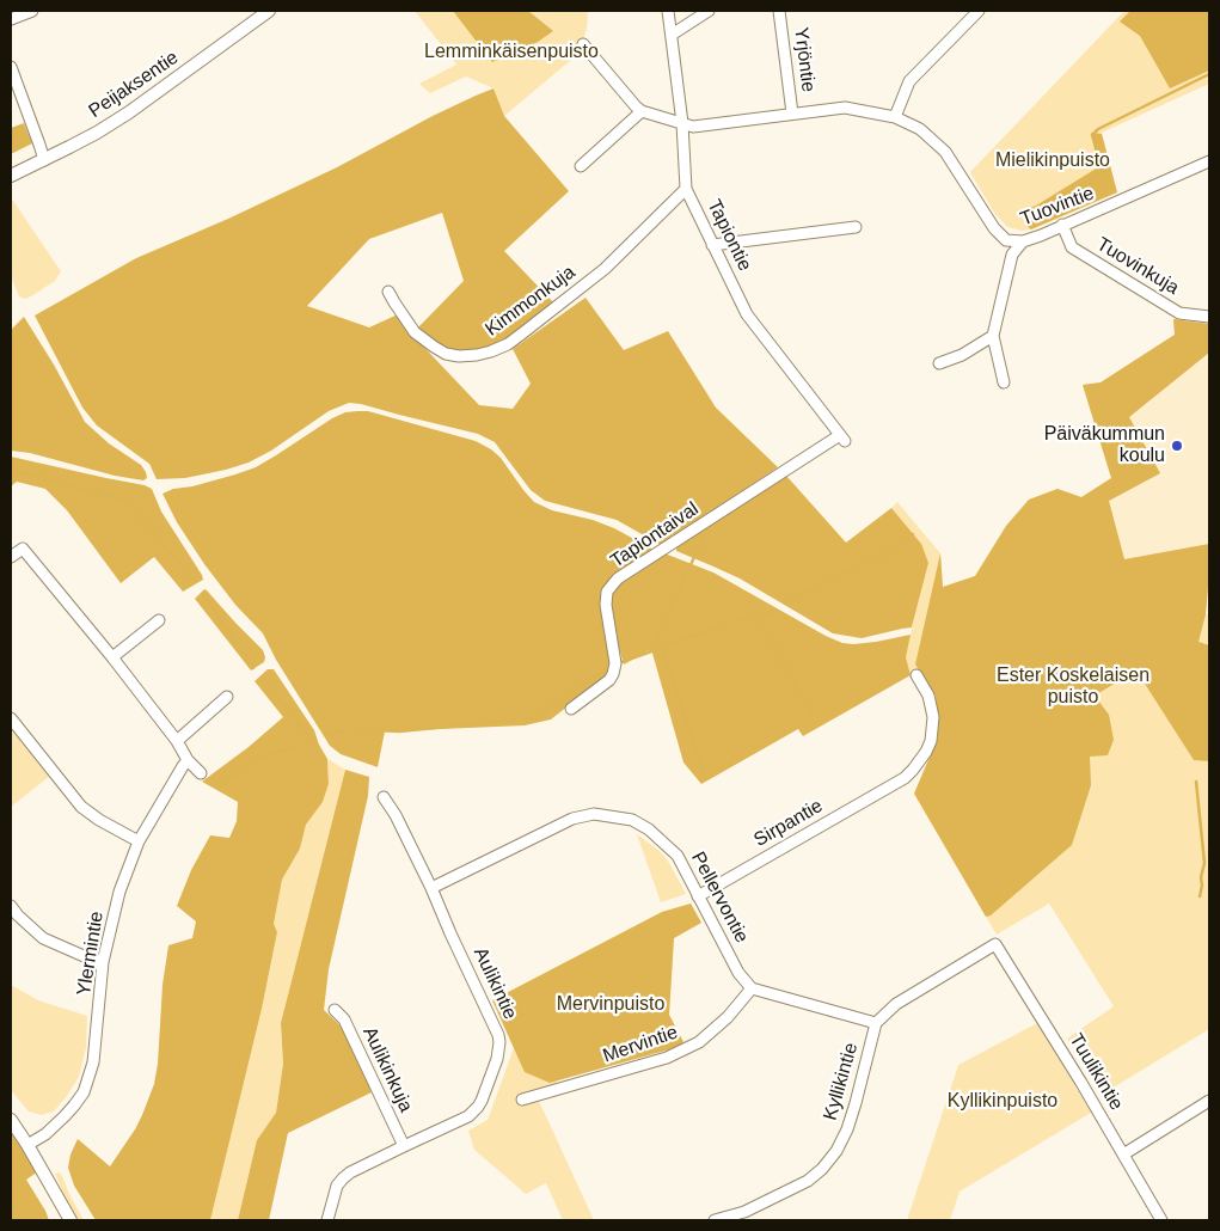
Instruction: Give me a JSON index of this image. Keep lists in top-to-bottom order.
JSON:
{
  "streets": {
    "street": [
      "Yrjöntie",
      "Peijaksentie",
      "Tuovintie",
      "Tapiontie",
      "Tuovinkuja",
      "Kimmonkuja",
      "Tapiontaival",
      "Sirpantie",
      "Pellervontie",
      "Ylermintie",
      "Aulikintie",
      "Mervintie",
      "Aulikinkuja",
      "Tuulikintie",
      "Kyllikintie"
    ]
  },
  "crossings": [
    ["Yrjöntie", "Tuovintie"],
    ["Tuovintie", "Tapiontie"],
    ["Tuovintie", "Tuovinkuja"],
    ["Tapiontie", "Kimmonkuja"],
    ["Tapiontie", "Tapiontaival"],
    ["Sirpantie", "Pellervontie"],
    ["Pellervontie", "Aulikintie"],
    ["Pellervontie", "Mervintie"],
    ["Aulikintie", "Aulikinkuja"],
    ["Tuulikintie", "Kyllikintie"]
  ],
  "parks": [
    "Lemminkäisenpuisto",
    "Mielikinpuisto",
    "Ester Koskelaisen puisto",
    "Mervinpuisto",
    "Kyllikinpuisto"
  ],
  "places": ["Päiväkummun koulu"]
}
